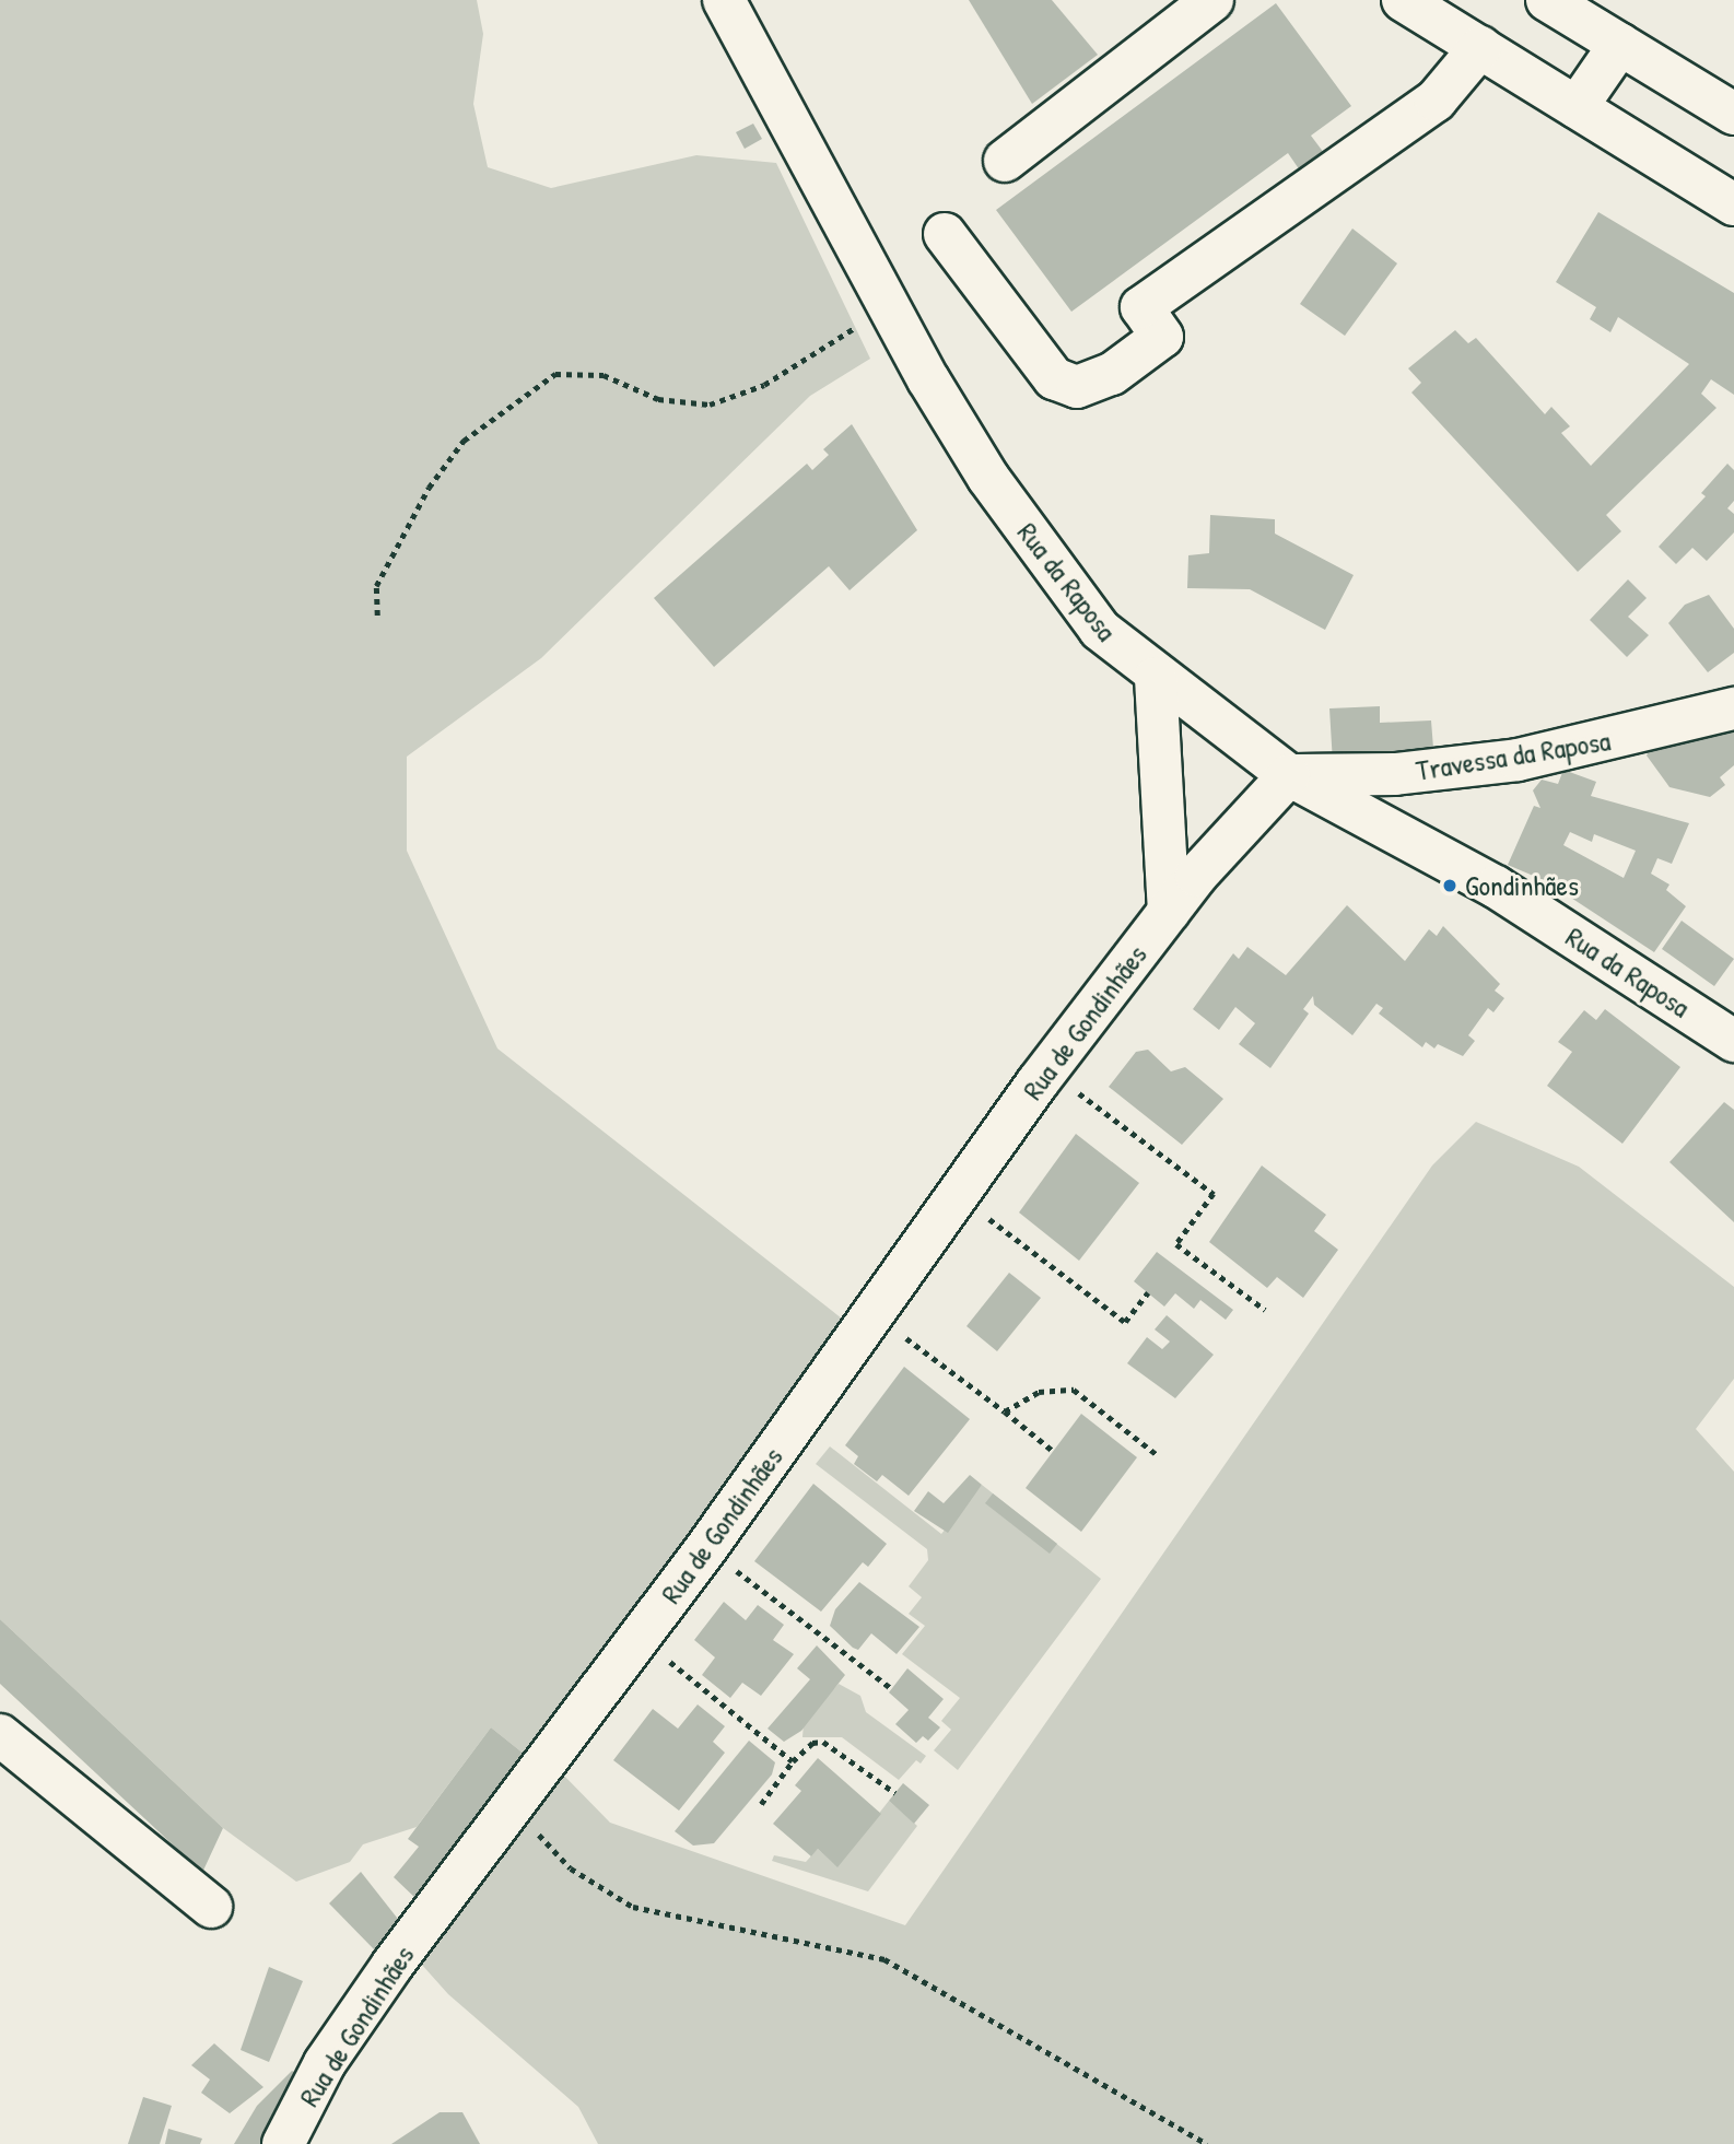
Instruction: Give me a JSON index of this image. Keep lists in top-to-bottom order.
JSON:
{
  "streets": {
    "street": ["Rua da Raposa", "Travessa da Raposa", "Rua de Gondinhães"]
  },
  "crossings": [
    ["Rua da Raposa", "Travessa da Raposa"],
    ["Rua da Raposa", "Rua de Gondinhães"],
    ["Travessa da Raposa", "Rua de Gondinhães"]
  ],
  "places": ["Gondinhães"]
}
